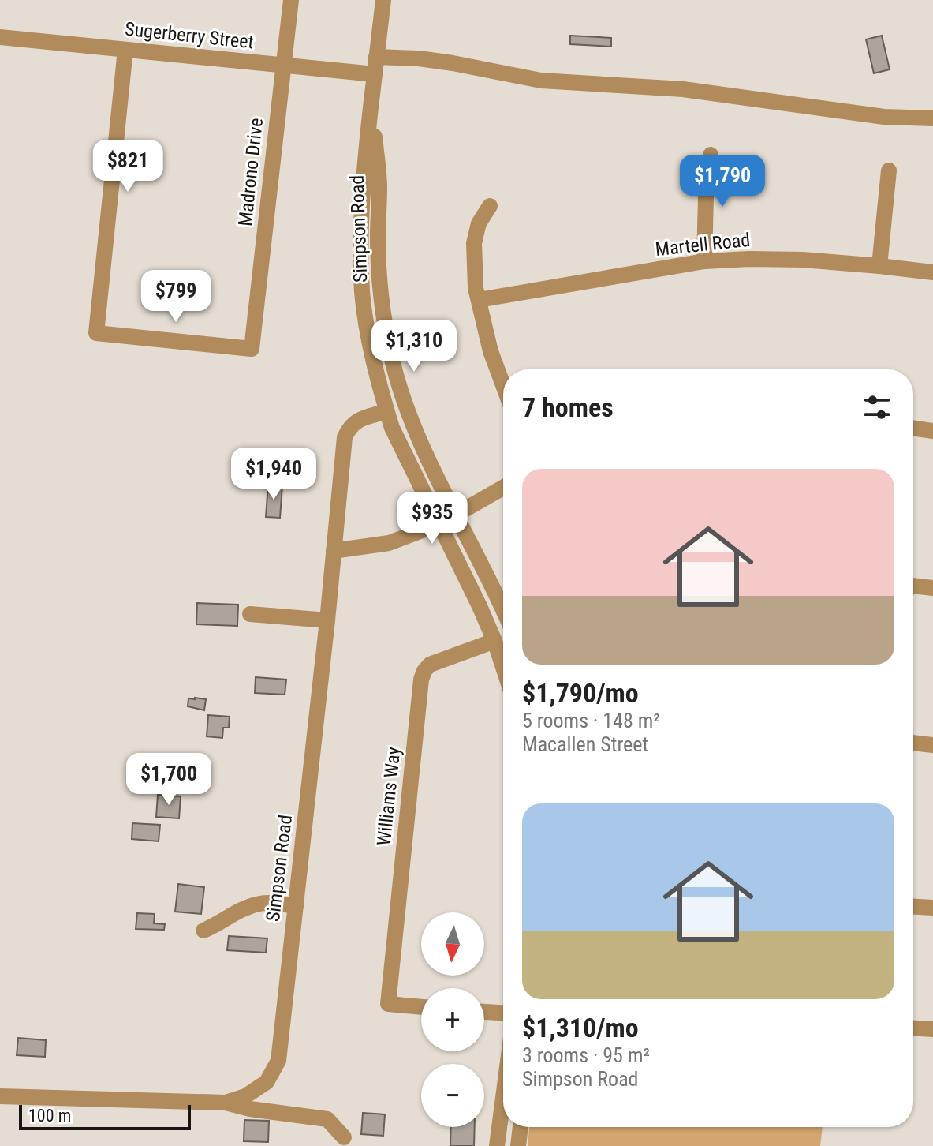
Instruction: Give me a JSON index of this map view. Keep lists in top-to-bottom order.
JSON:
{
  "streets": {
    "street": [
      "Sugerberry Street",
      "Madrono Drive",
      "Simpson Road",
      "Martell Road",
      "Williams Way"
    ]
  },
  "crossings": [
    ["Sugerberry Street", "Madrono Drive"],
    ["Sugerberry Street", "Simpson Road"],
    ["Simpson Road", "Williams Way"]
  ],
  "scale_bar": "100 m",
  "north": "bottom",
  "page": {
    "price": [
      "$821",
      "$1,790",
      "$799",
      "$1,310",
      "$1,940",
      "$935",
      "$1,700"
    ],
    "heading": "7 homes",
    "list": [
      {
        "name": "$1,790/mo",
        "note": "5 rooms · 148 m² · Macallen Street"
      },
      {
        "name": "$1,310/mo",
        "note": "3 rooms · 95 m² · Simpson Road"
      }
    ],
    "map_buttons": ["+", "−"],
    "scale": "100 m"
  }
}
